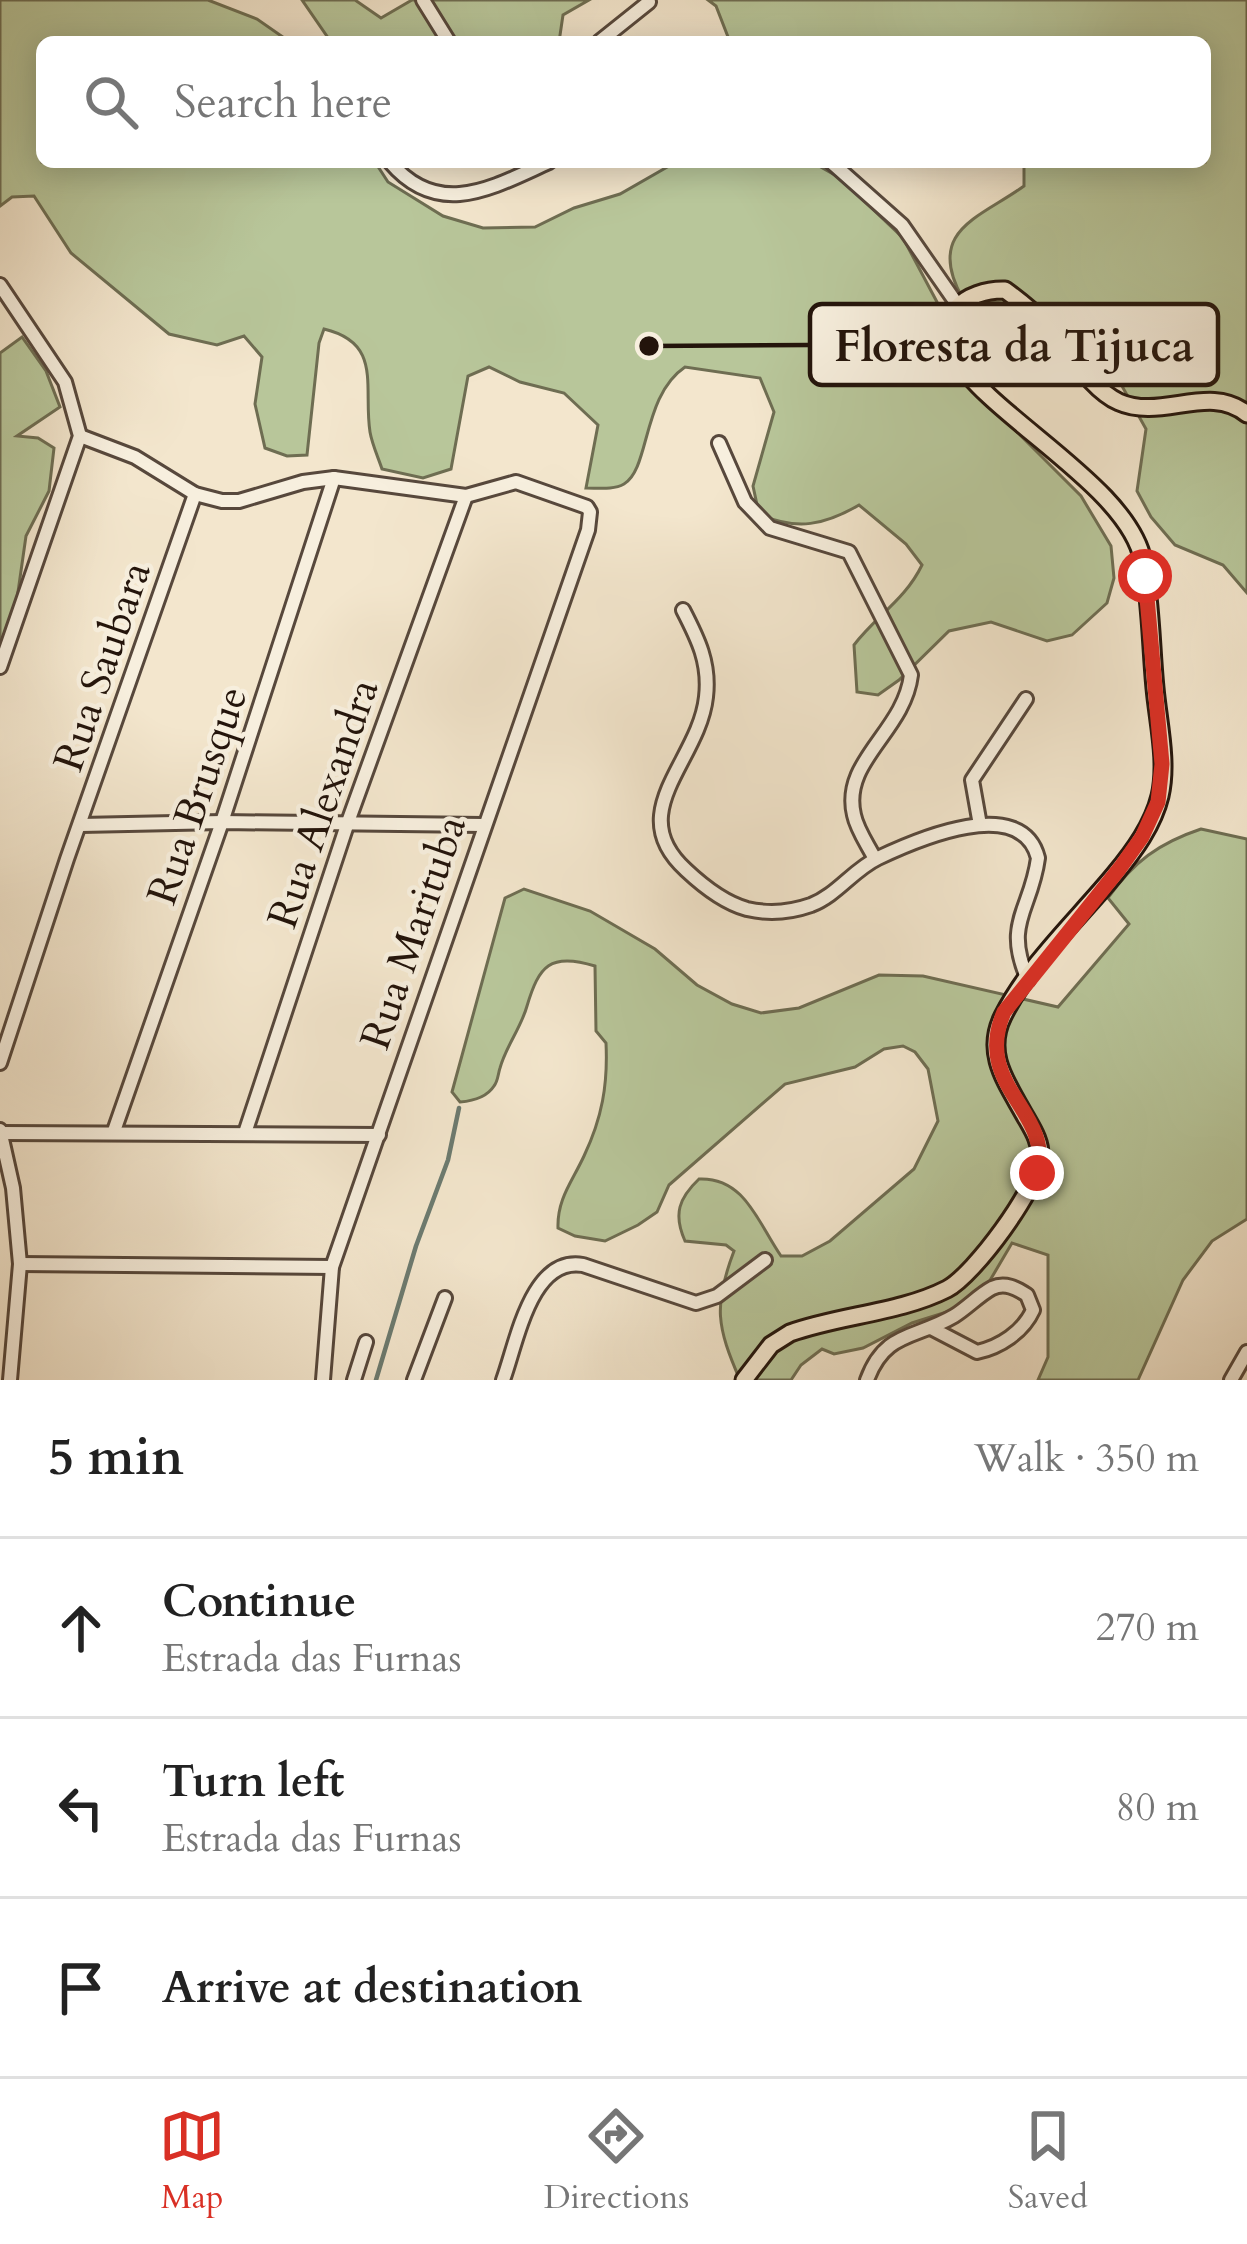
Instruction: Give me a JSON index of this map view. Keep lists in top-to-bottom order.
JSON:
{
  "streets": {
    "street": [
      "Rua Saubara",
      "Rua Brusque",
      "Rua Alexandra",
      "Rua Marituba"
    ]
  },
  "crossings": [
    ["Rua Alexandra", "Rua Marituba"]
  ],
  "places": ["Floresta da Tijuca"],
  "page": {
    "search": "Search here",
    "heading": ["5 min", "Walk · 350 m"],
    "list": [
      ["Continue", "Estrada das Furnas", "270 m"],
      ["Turn left", "Estrada das Furnas", "80 m"],
      "Arrive at destination"
    ],
    "nav": ["Map", "Directions", "Saved"]
  }
}
